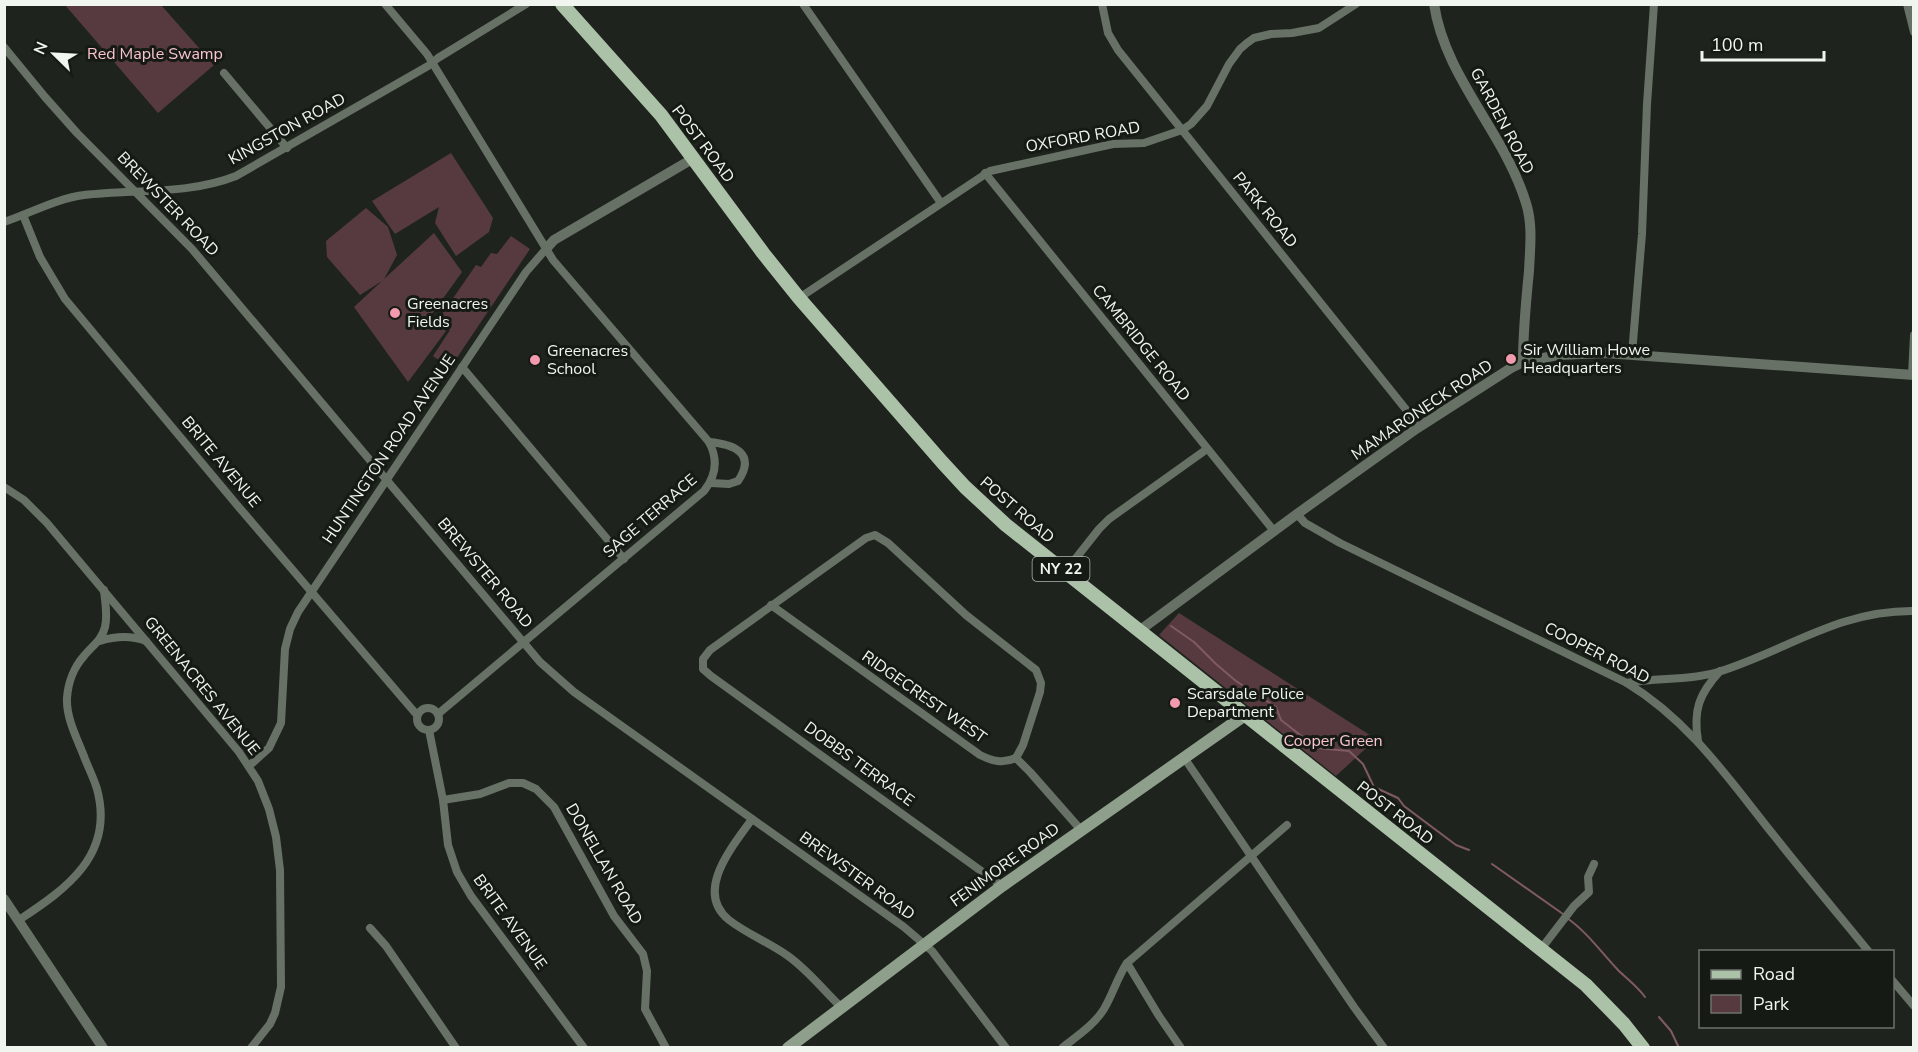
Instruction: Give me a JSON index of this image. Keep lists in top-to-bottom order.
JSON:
{
  "streets": {
    "main road": ["POST ROAD", "NY 22", "FENIMORE ROAD"],
    "street": [
      "GARDEN ROAD",
      "KINGSTON ROAD",
      "OXFORD ROAD",
      "BREWSTER ROAD",
      "PARK ROAD",
      "CAMBRIDGE ROAD",
      "MAMARONECK ROAD",
      "HUNTINGTON ROAD AVENUE",
      "BRITE AVENUE",
      "SAGE TERRACE",
      "COOPER ROAD",
      "GREENACRES AVENUE",
      "RIDGECREST WEST",
      "DOBBS TERRACE",
      "DONELLAN ROAD"
    ]
  },
  "crossings": [
    ["GARDEN ROAD", "MAMARONECK ROAD"],
    ["KINGSTON ROAD", "BREWSTER ROAD"],
    ["KINGSTON ROAD", "BRITE AVENUE"],
    ["KINGSTON ROAD", "SAGE TERRACE"],
    ["OXFORD ROAD", "POST ROAD"],
    ["OXFORD ROAD", "PARK ROAD"],
    ["OXFORD ROAD", "CAMBRIDGE ROAD"],
    ["POST ROAD", "MAMARONECK ROAD"],
    ["POST ROAD", "HUNTINGTON ROAD AVENUE"],
    ["POST ROAD", "FENIMORE ROAD"],
    ["BREWSTER ROAD", "HUNTINGTON ROAD AVENUE"],
    ["BREWSTER ROAD", "SAGE TERRACE"],
    ["BREWSTER ROAD", "FENIMORE ROAD"],
    ["PARK ROAD", "MAMARONECK ROAD"],
    ["CAMBRIDGE ROAD", "MAMARONECK ROAD"],
    ["MAMARONECK ROAD", "COOPER ROAD"],
    ["HUNTINGTON ROAD AVENUE", "BRITE AVENUE"],
    ["HUNTINGTON ROAD AVENUE", "SAGE TERRACE"],
    ["HUNTINGTON ROAD AVENUE", "GREENACRES AVENUE"],
    ["BRITE AVENUE", "SAGE TERRACE"],
    ["BRITE AVENUE", "DONELLAN ROAD"],
    ["RIDGECREST WEST", "DOBBS TERRACE"],
    ["DOBBS TERRACE", "FENIMORE ROAD"]
  ],
  "parks": ["Red Maple Swamp", "Cooper Green"],
  "places": [
    "Greenacres Fields",
    "Sir William Howe Headquarters",
    "Greenacres School",
    "Scarsdale Police Department"
  ],
  "legend": ["Road", "Park"],
  "scale_bar": "100 m",
  "north": "top left"
}
